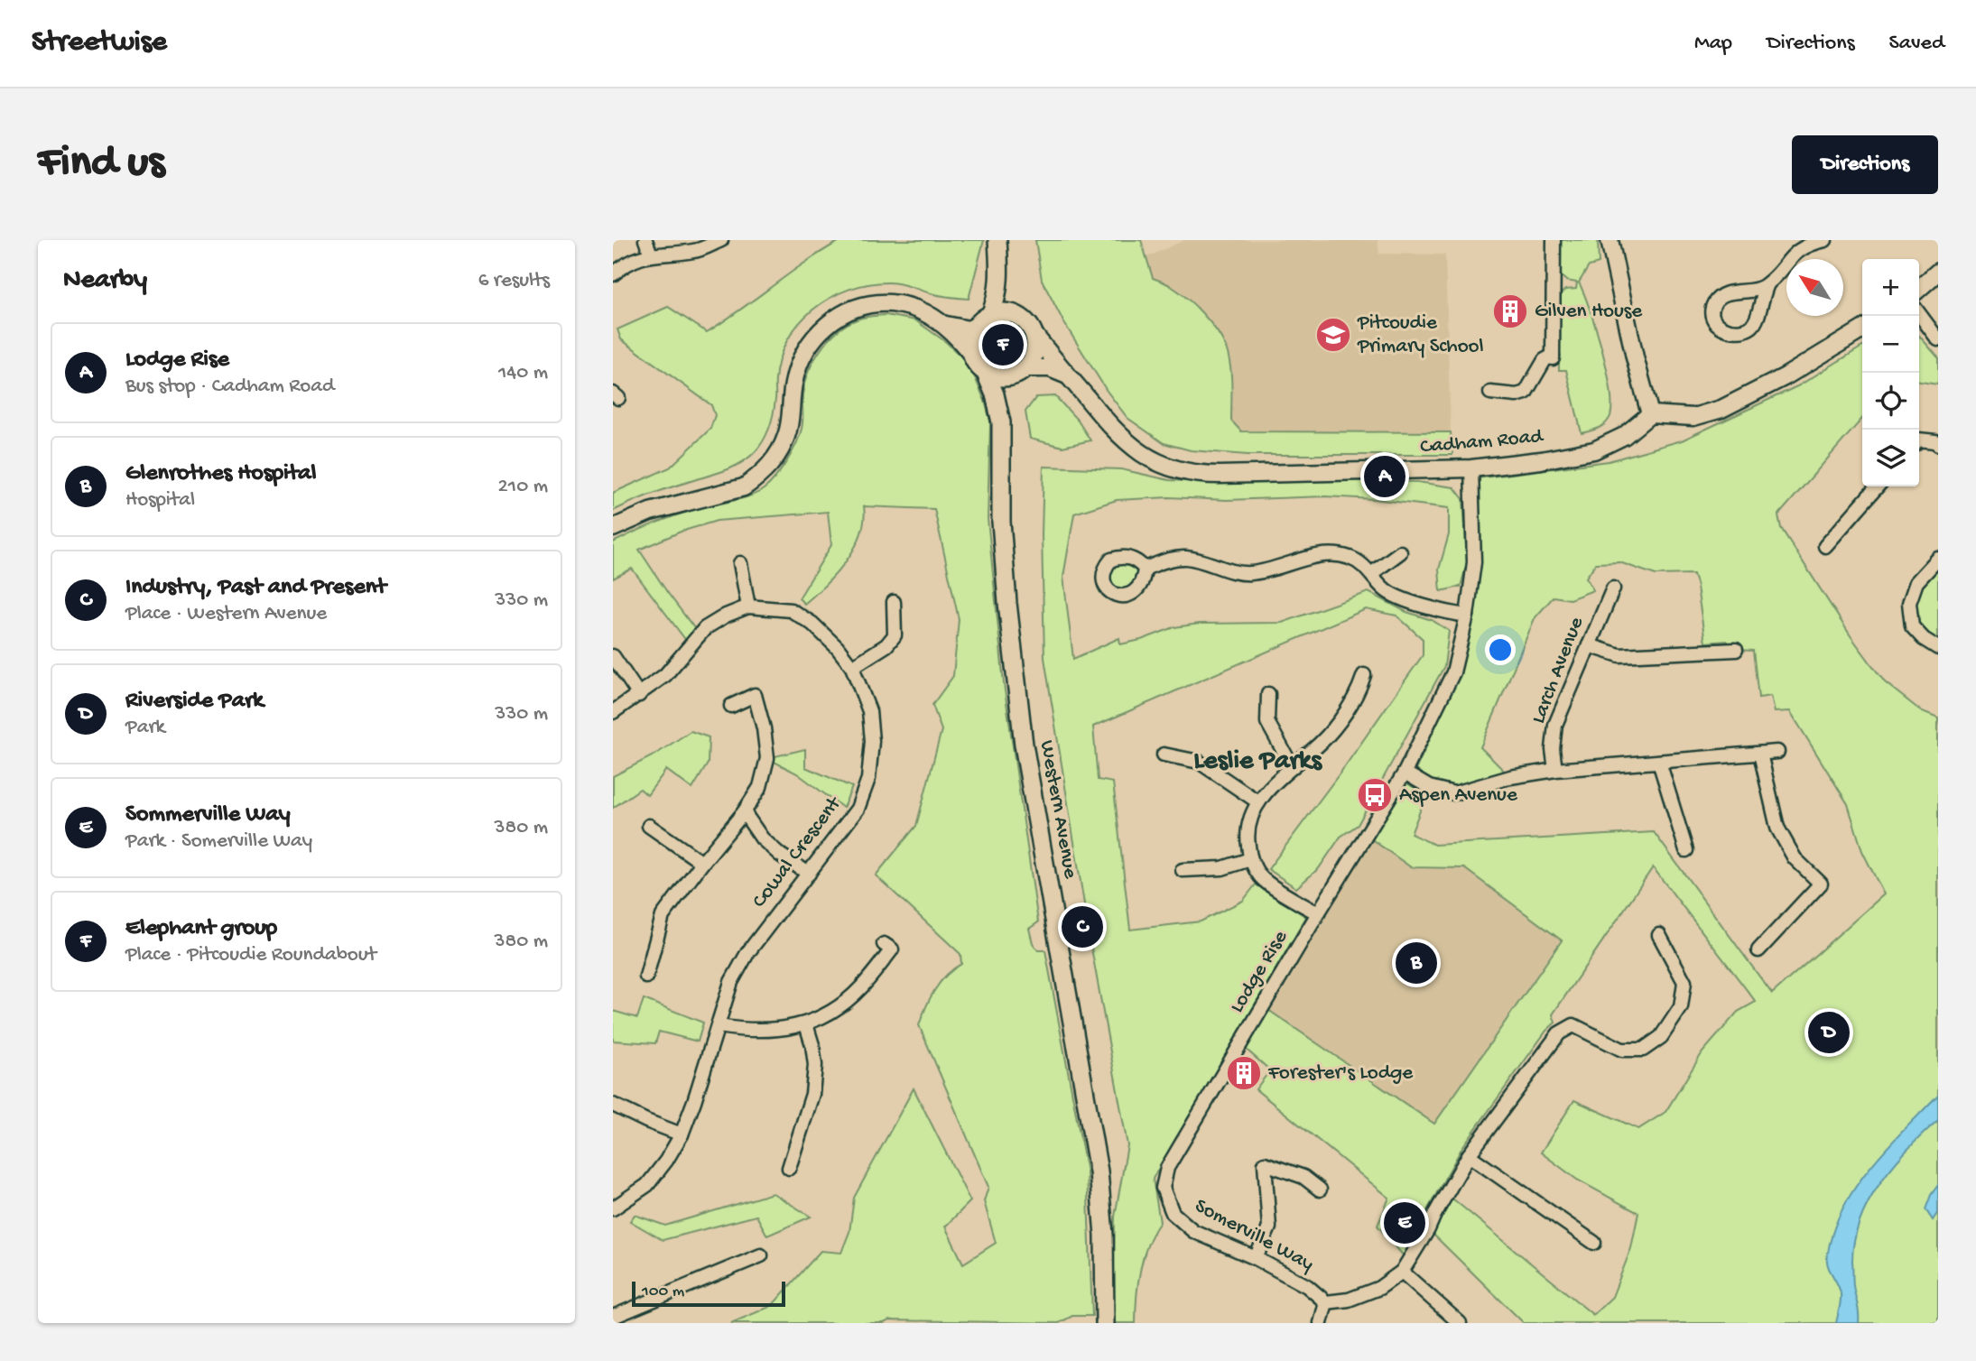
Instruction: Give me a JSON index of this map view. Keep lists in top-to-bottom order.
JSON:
{
  "streets": {
    "main road": ["Western Avenue"],
    "street": [
      "Cadham Road",
      "Larch Avenue",
      "Cowal Crescent",
      "Lodge Rise",
      "Somerville Way"
    ]
  },
  "crossings": [
    ["Cadham Road", "Lodge Rise"],
    ["Lodge Rise", "Somerville Way"]
  ],
  "districts": ["Leslie Parks"],
  "places": {
    "building": ["Gilven House", "Forester's Lodge"],
    "school or university": ["Pitcoudie Primary School"],
    "bus stop": ["Aspen Avenue"]
  },
  "scale_bar": "100 m",
  "north": "top left",
  "page": {
    "header": "Streetwise",
    "nav": ["Map", "Directions", "Saved"],
    "buttons": "Directions",
    "title": "Find us",
    "heading": ["Nearby", "6 results"],
    "map_buttons": ["+", "−"],
    "pins": [
      "F",
      "A",
      "C",
      "B",
      "D",
      "E"
    ],
    "list": [
      {
        "mark": "A",
        "name": "Lodge Rise",
        "note": "Bus stop · Cadham Road",
        "value": "140 m"
      },
      {
        "mark": "B",
        "name": "Glenrothes Hospital",
        "note": "Hospital",
        "value": "210 m"
      },
      {
        "mark": "C",
        "name": "Industry, Past and Present",
        "note": "Place · Western Avenue",
        "value": "330 m"
      },
      {
        "mark": "D",
        "name": "Riverside Park",
        "note": "Park",
        "value": "330 m"
      },
      {
        "mark": "E",
        "name": "Sommerville Way",
        "note": "Park · Somerville Way",
        "value": "380 m"
      },
      {
        "mark": "F",
        "name": "Elephant group",
        "note": "Place · Pitcoudie Roundabout",
        "value": "380 m"
      }
    ],
    "scale": "100 m"
  }
}
